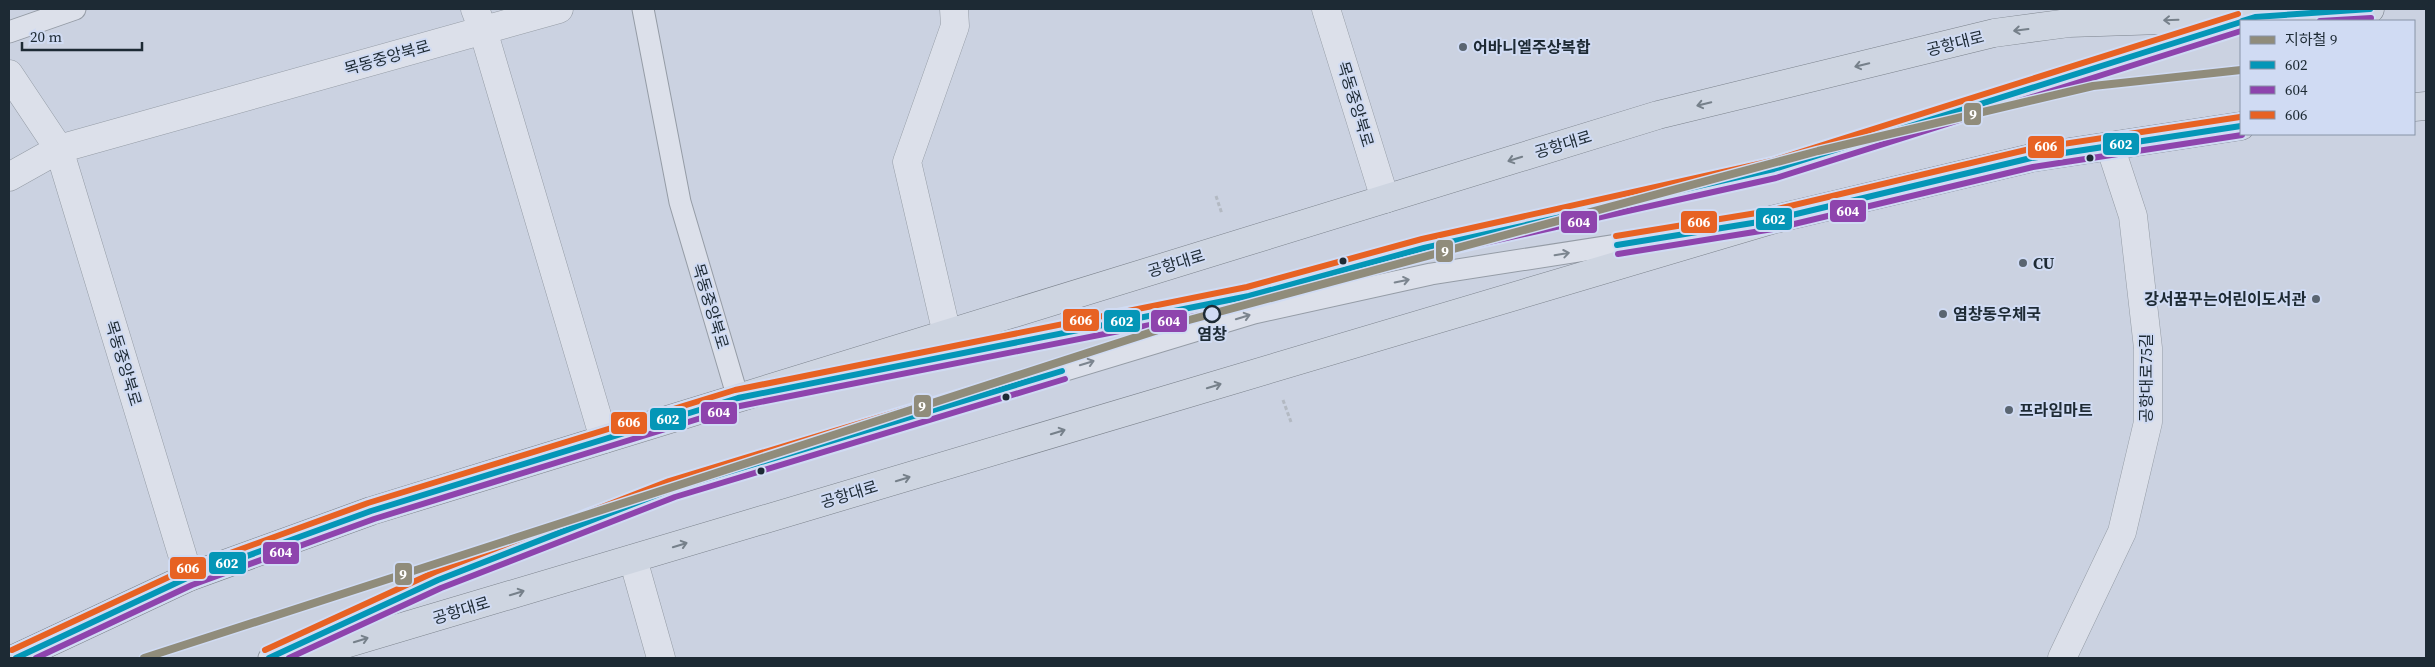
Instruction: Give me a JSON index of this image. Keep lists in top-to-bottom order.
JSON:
{
  "streets": {
    "main road": ["공항대로"],
    "street": ["목동중앙북로", "공항대로75길"]
  },
  "crossings": [
    ["공항대로", "목동중앙북로"],
    ["공항대로", "공항대로75길"]
  ],
  "places": [
    "어바니엘주상복합",
    "CU",
    "강서꿈꾸는어린이도서관",
    "염창",
    "염창동우체국",
    "프라임마트"
  ],
  "lines": [
    "transit line 602",
    "transit line 606",
    "transit line 604",
    "metro line 9"
  ],
  "legend": [
    "지하철 9",
    "602",
    "604",
    "606"
  ],
  "scale_bar": "20 m"
}
